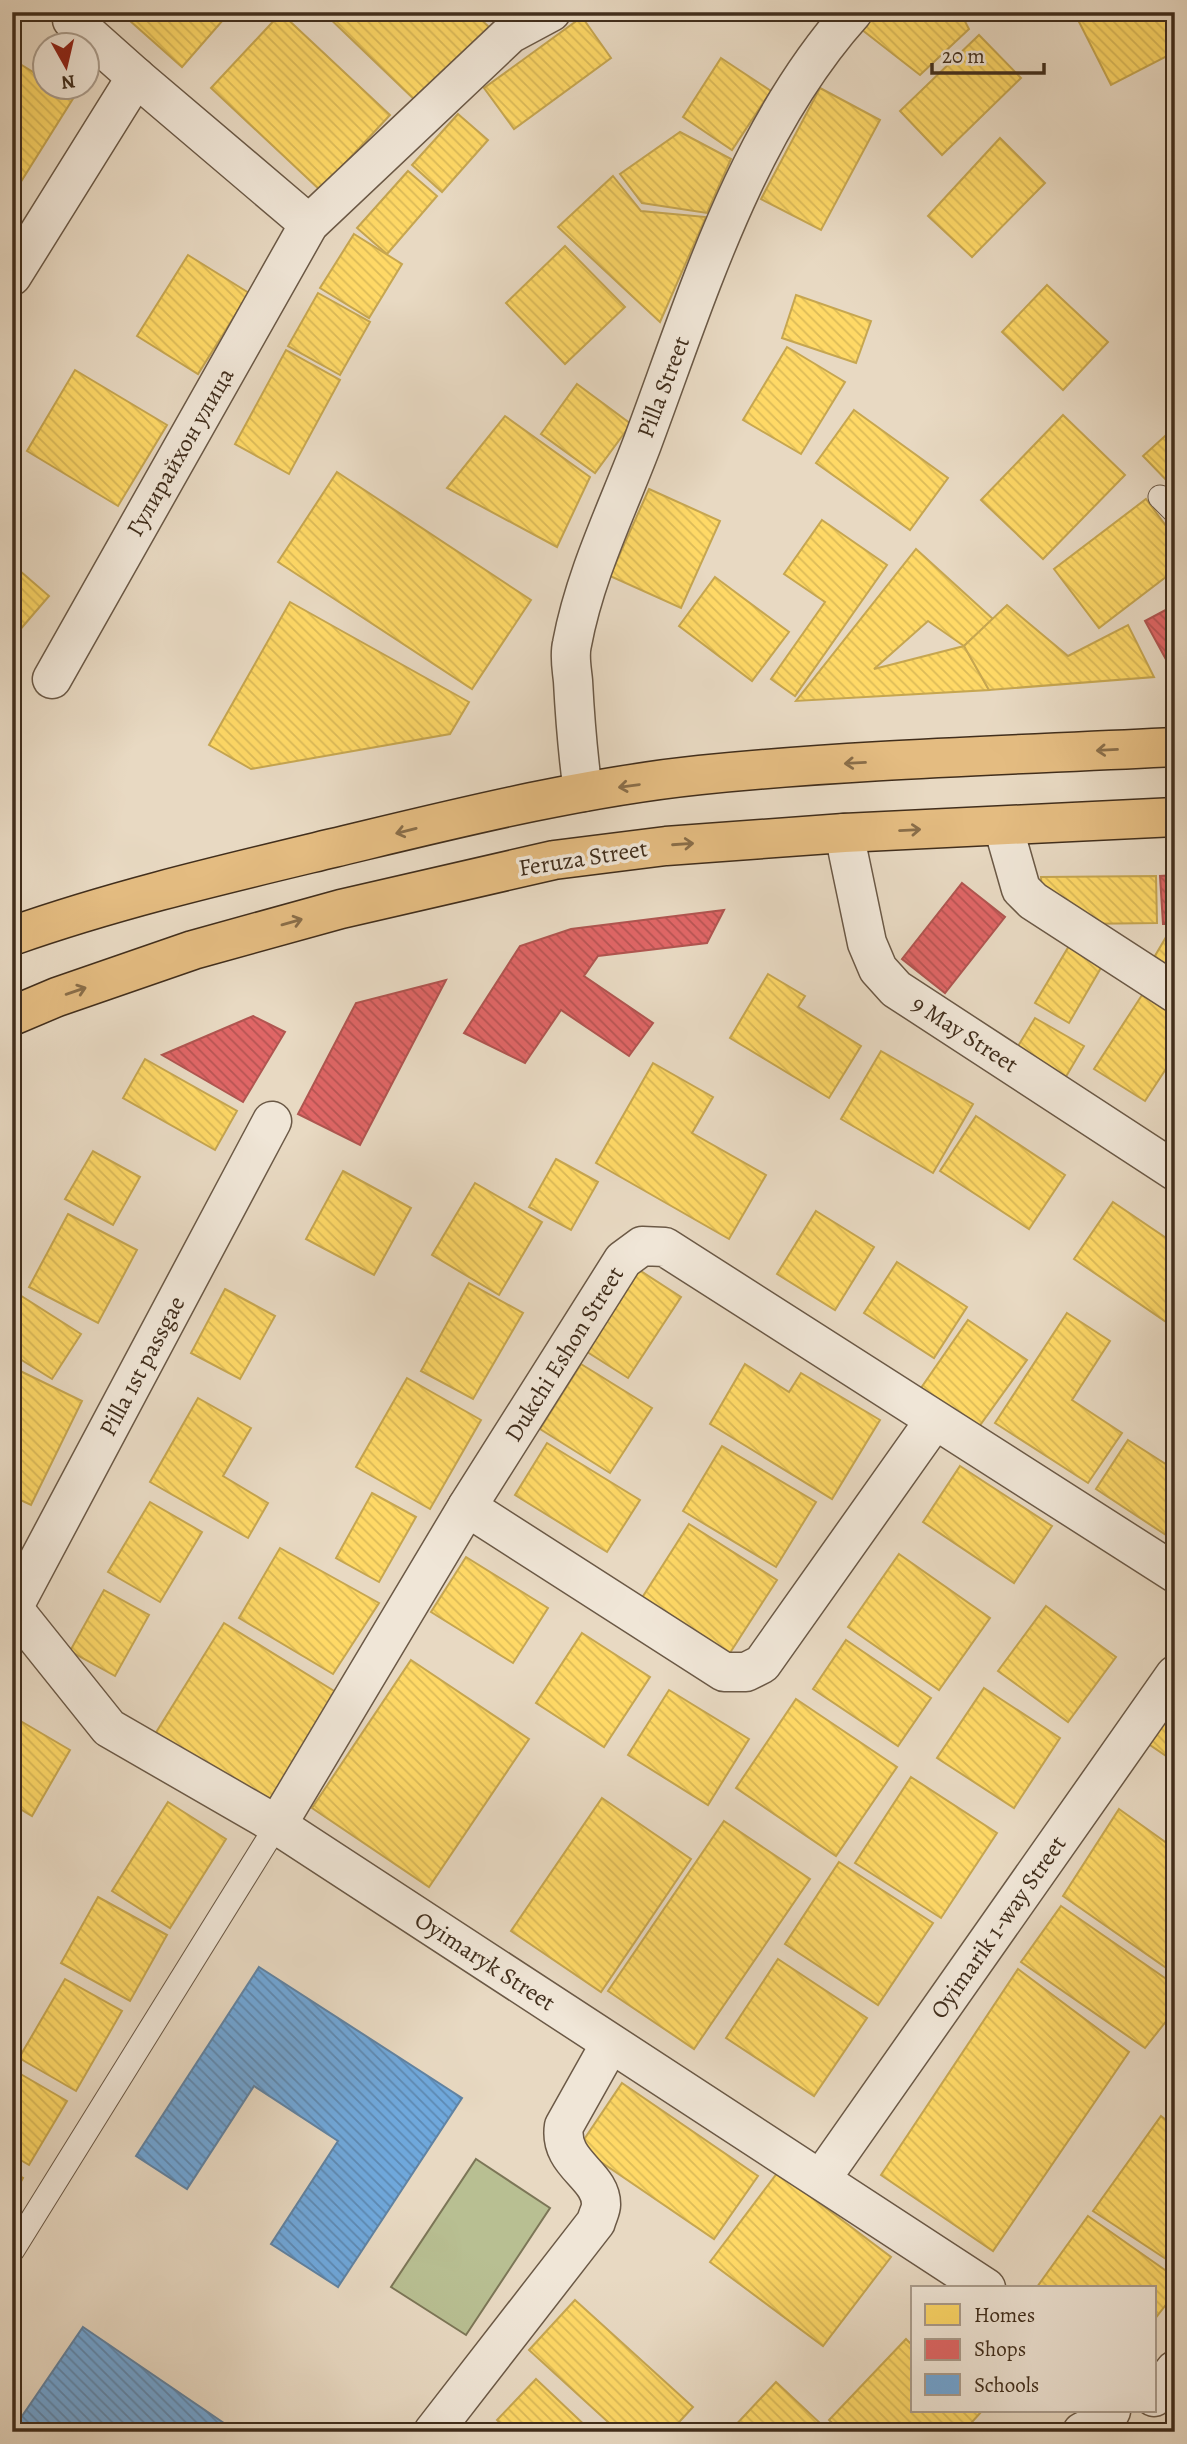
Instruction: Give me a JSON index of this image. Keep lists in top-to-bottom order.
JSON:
{
  "streets": {
    "main road": ["Feruza Street"],
    "street": [
      "Pilla Street",
      "Гулирайхон улица",
      "9 May Street",
      "Dukchi Eshon Street",
      "Pilla 1st passgae",
      "Oyimarik 1-way Street",
      "Oyimaryk Street"
    ]
  },
  "crossings": [
    ["Feruza Street", "9 May Street"],
    ["Dukchi Eshon Street", "Oyimaryk Street"],
    ["Pilla 1st passgae", "Oyimaryk Street"],
    ["Oyimarik 1-way Street", "Oyimaryk Street"]
  ],
  "legend": ["Homes", "Shops", "Schools"],
  "scale_bar": "20 m",
  "north": "bottom"
}
